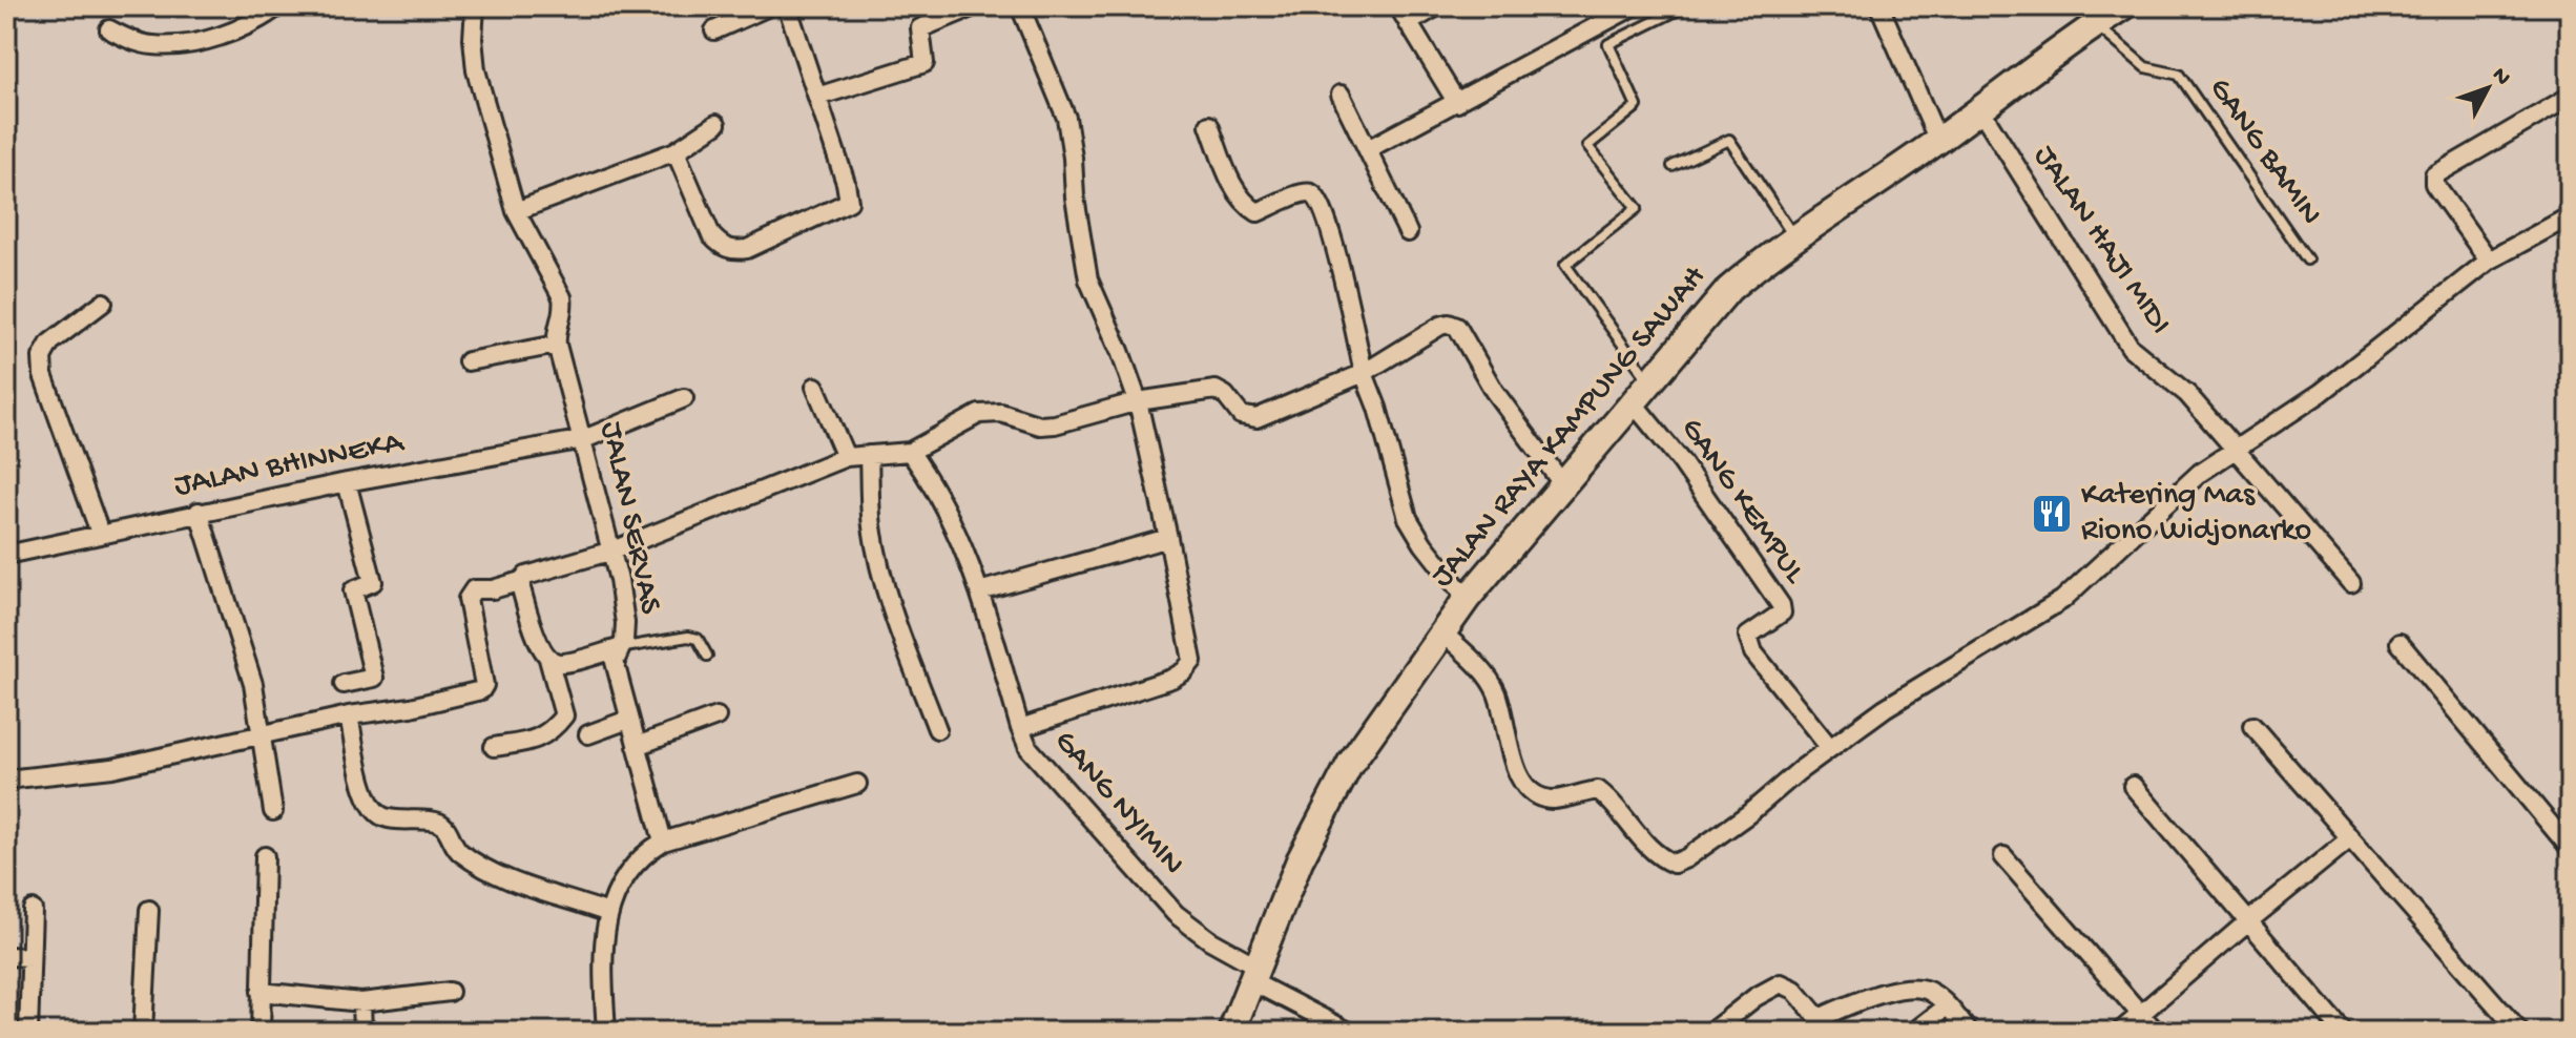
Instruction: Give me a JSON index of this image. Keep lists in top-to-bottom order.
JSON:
{
  "streets": {
    "street": [
      "JALAN HAJI MIDI",
      "JALAN RAYA KAMPUNG SAWAH",
      "JALAN BHINNEKA",
      "GANG KEMPUL",
      "JALAN SERVAS",
      "GANG NYIMIN"
    ],
    "lane": ["GANG BAMIN"]
  },
  "crossings": [
    ["GANG BAMIN", "JALAN RAYA KAMPUNG SAWAH"],
    ["JALAN HAJI MIDI", "JALAN RAYA KAMPUNG SAWAH"],
    ["JALAN RAYA KAMPUNG SAWAH", "GANG KEMPUL"],
    ["JALAN RAYA KAMPUNG SAWAH", "GANG NYIMIN"],
    ["JALAN BHINNEKA", "JALAN SERVAS"]
  ],
  "places": {
    "restaurant": ["Katering Mas Riono Widjonarko"]
  },
  "north": "top right"
}
